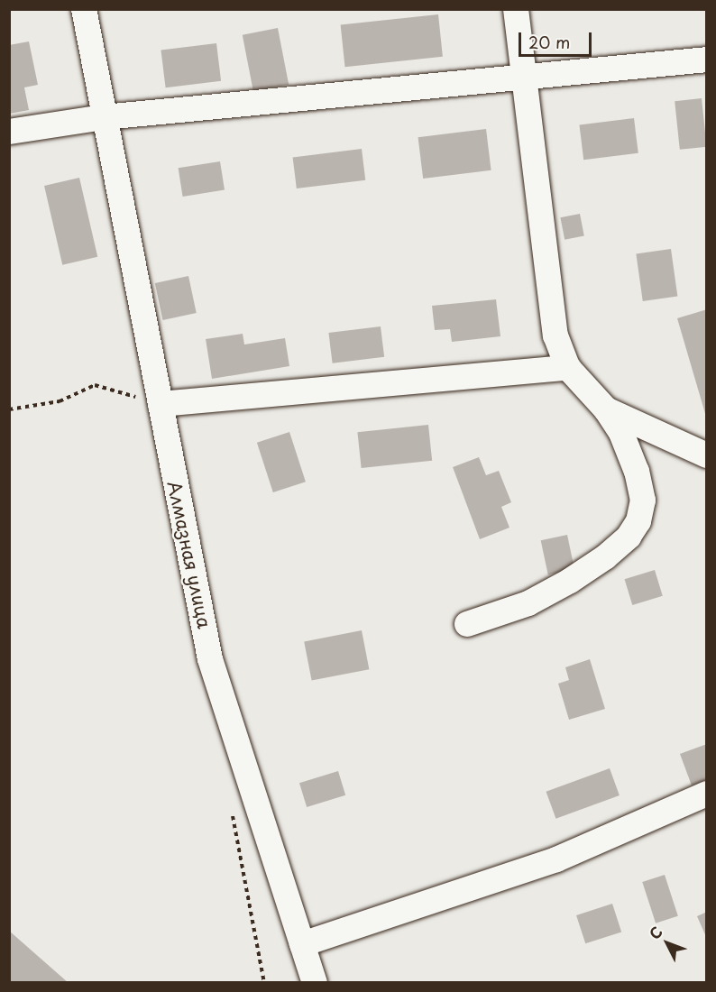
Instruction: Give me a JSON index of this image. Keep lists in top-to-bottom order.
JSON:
{
  "streets": {
    "street": ["Алмазная улица"]
  },
  "scale_bar": "20 m",
  "north": "top left"
}
